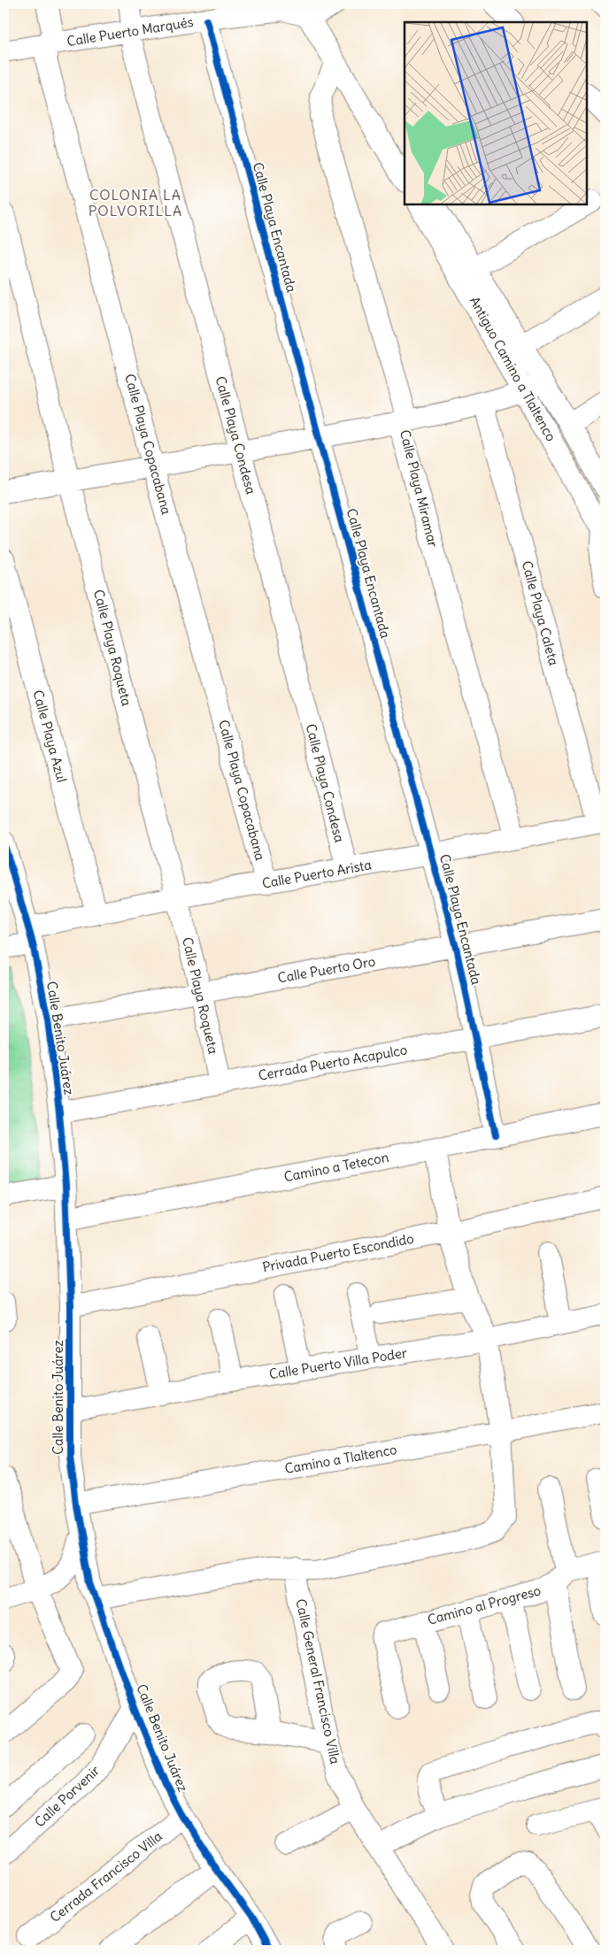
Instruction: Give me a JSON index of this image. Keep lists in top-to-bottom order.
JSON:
{
  "streets": {
    "street": [
      "Calle Puerto Marqués",
      "Calle Playa Encantada",
      "Antiguo Camino a Tlaltenco",
      "Calle Playa Condesa",
      "Calle Playa Copacabana",
      "Calle Playa Miramar",
      "Calle Playa Caleta",
      "Calle Playa Roqueta",
      "Calle Playa Azul",
      "Calle Puerto Arista",
      "Calle Puerto Oro",
      "Calle Benito Juárez",
      "Cerrada Puerto Acapulco",
      "Camino a Tetecon",
      "Privada Puerto Escondido",
      "Calle Puerto Villa Poder",
      "Camino a Tlaltenco",
      "Camino al Progreso",
      "Calle General Francisco Villa",
      "Calle Porvenir",
      "Cerrada Francisco Villa"
    ]
  },
  "crossings": [
    ["Calle Puerto Marqués", "Calle Playa Encantada"],
    ["Calle Puerto Marqués", "Calle Playa Condesa"],
    ["Calle Puerto Marqués", "Calle Playa Copacabana"],
    ["Calle Playa Encantada", "Calle Puerto Arista"],
    ["Calle Playa Encantada", "Calle Puerto Oro"],
    ["Calle Playa Encantada", "Cerrada Puerto Acapulco"],
    ["Calle Playa Encantada", "Camino a Tetecon"],
    ["Calle Playa Condesa", "Calle Puerto Arista"],
    ["Calle Playa Copacabana", "Calle Puerto Arista"],
    ["Calle Playa Miramar", "Calle Puerto Arista"],
    ["Calle Playa Caleta", "Calle Puerto Arista"],
    ["Calle Playa Roqueta", "Calle Puerto Arista"],
    ["Calle Playa Roqueta", "Calle Puerto Oro"],
    ["Calle Playa Roqueta", "Cerrada Puerto Acapulco"],
    ["Calle Playa Azul", "Calle Puerto Arista"],
    ["Calle Puerto Arista", "Calle Benito Juárez"],
    ["Calle Puerto Oro", "Calle Benito Juárez"],
    ["Calle Benito Juárez", "Cerrada Puerto Acapulco"],
    ["Calle Benito Juárez", "Camino a Tetecon"],
    ["Calle Benito Juárez", "Privada Puerto Escondido"],
    ["Calle Benito Juárez", "Calle Puerto Villa Poder"],
    ["Calle Benito Juárez", "Camino a Tlaltenco"],
    ["Calle Benito Juárez", "Calle Porvenir"],
    ["Calle Benito Juárez", "Cerrada Francisco Villa"]
  ],
  "districts": ["COLONIA LA POLVORILLA"]
}
